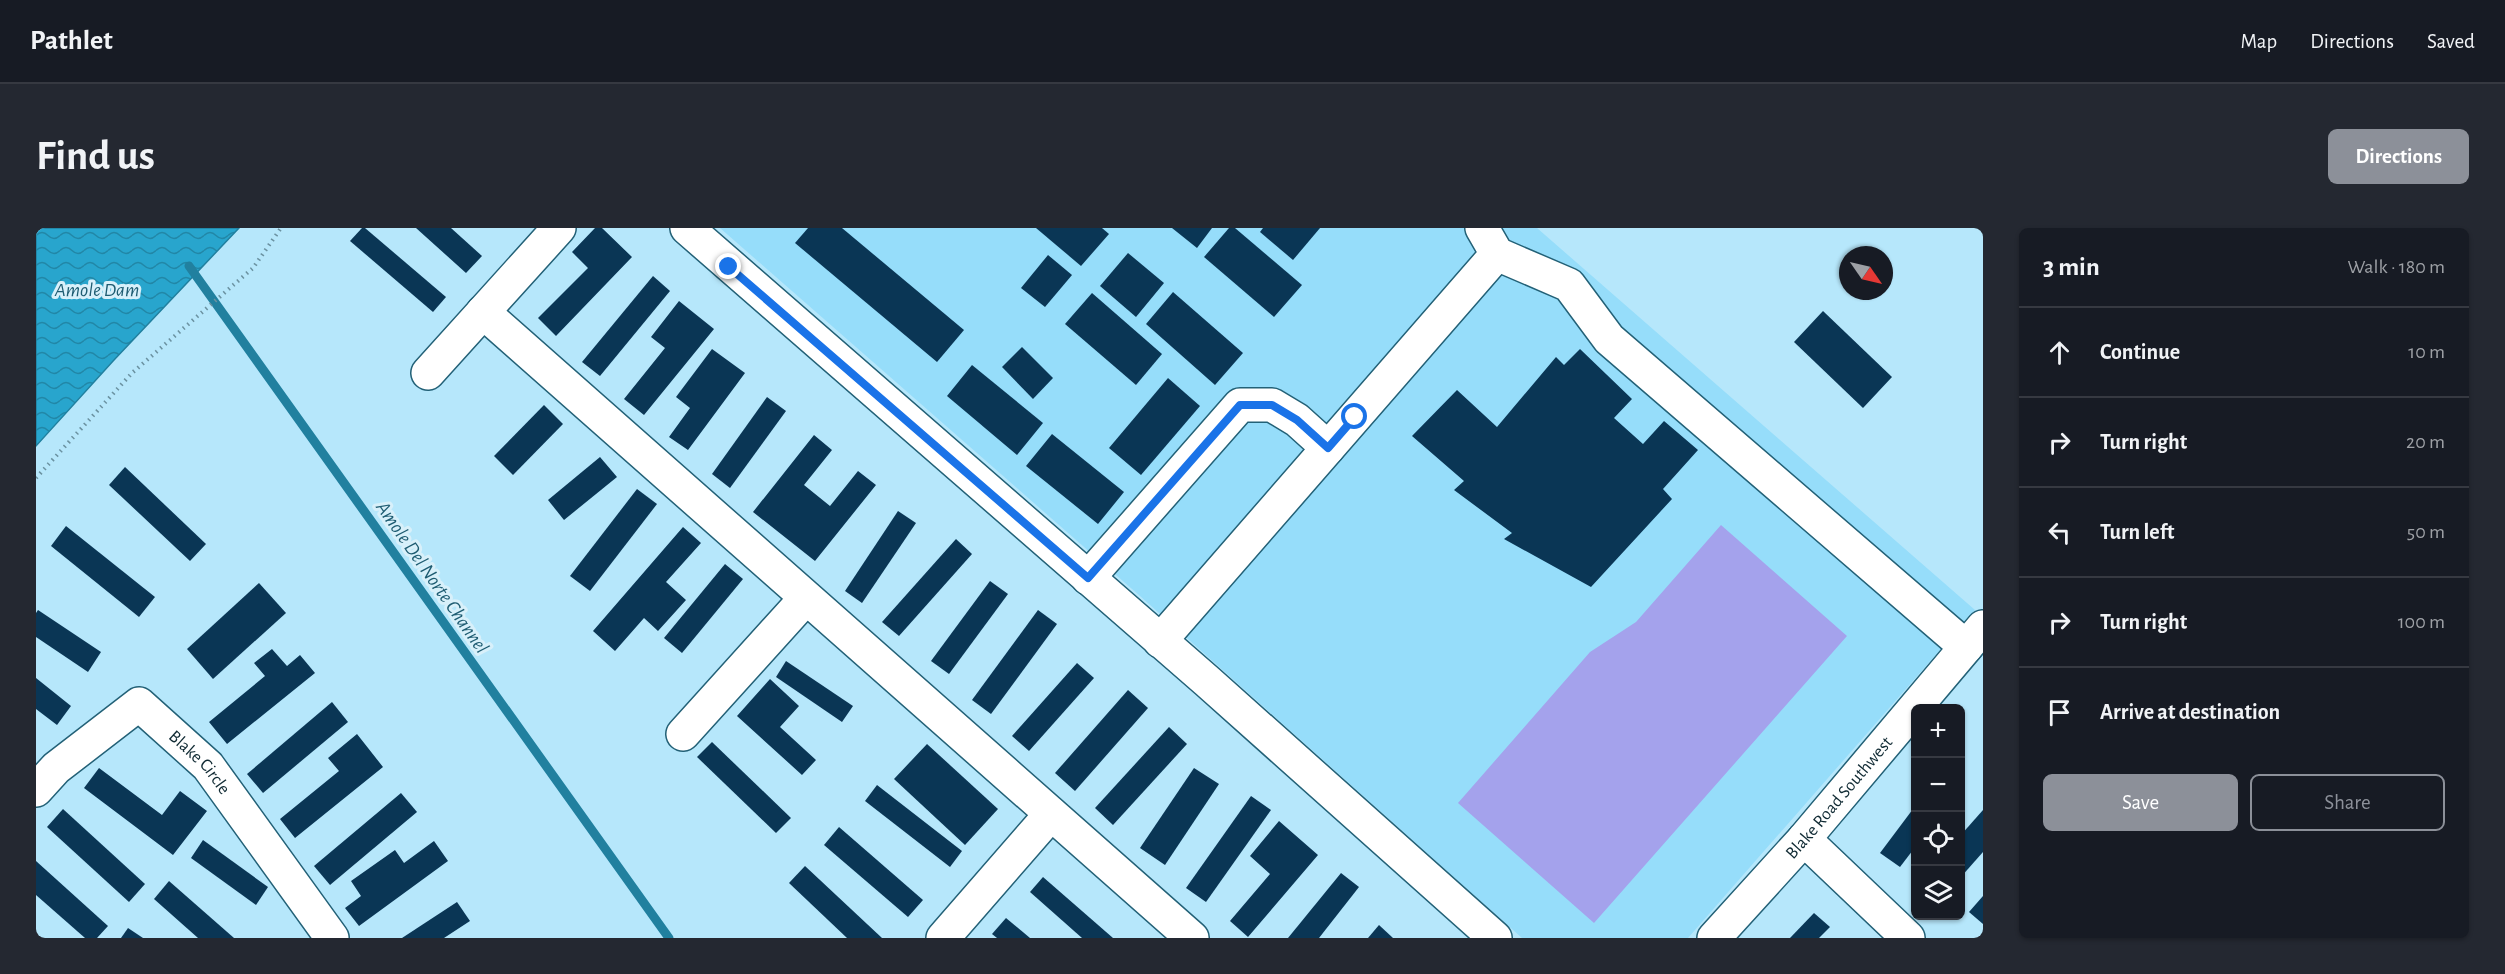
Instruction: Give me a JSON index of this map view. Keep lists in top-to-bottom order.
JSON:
{
  "streets": {
    "street": ["Blake Circle", "Blake Road Southwest"]
  },
  "water": ["Amole Dam", "Amole Del Norte Channel"],
  "north": "bottom right",
  "page": {
    "header": "Pathlet",
    "nav": ["Map", "Directions", "Saved"],
    "buttons": [
      "Directions",
      ["Save", "Share"]
    ],
    "title": "Find us",
    "heading": ["3 min", "Walk · 180 m"],
    "list": [
      ["Continue", "10 m"],
      ["Turn right", "20 m"],
      ["Turn left", "50 m"],
      ["Turn right", "100 m"],
      "Arrive at destination"
    ],
    "map_buttons": ["+", "−"]
  }
}
